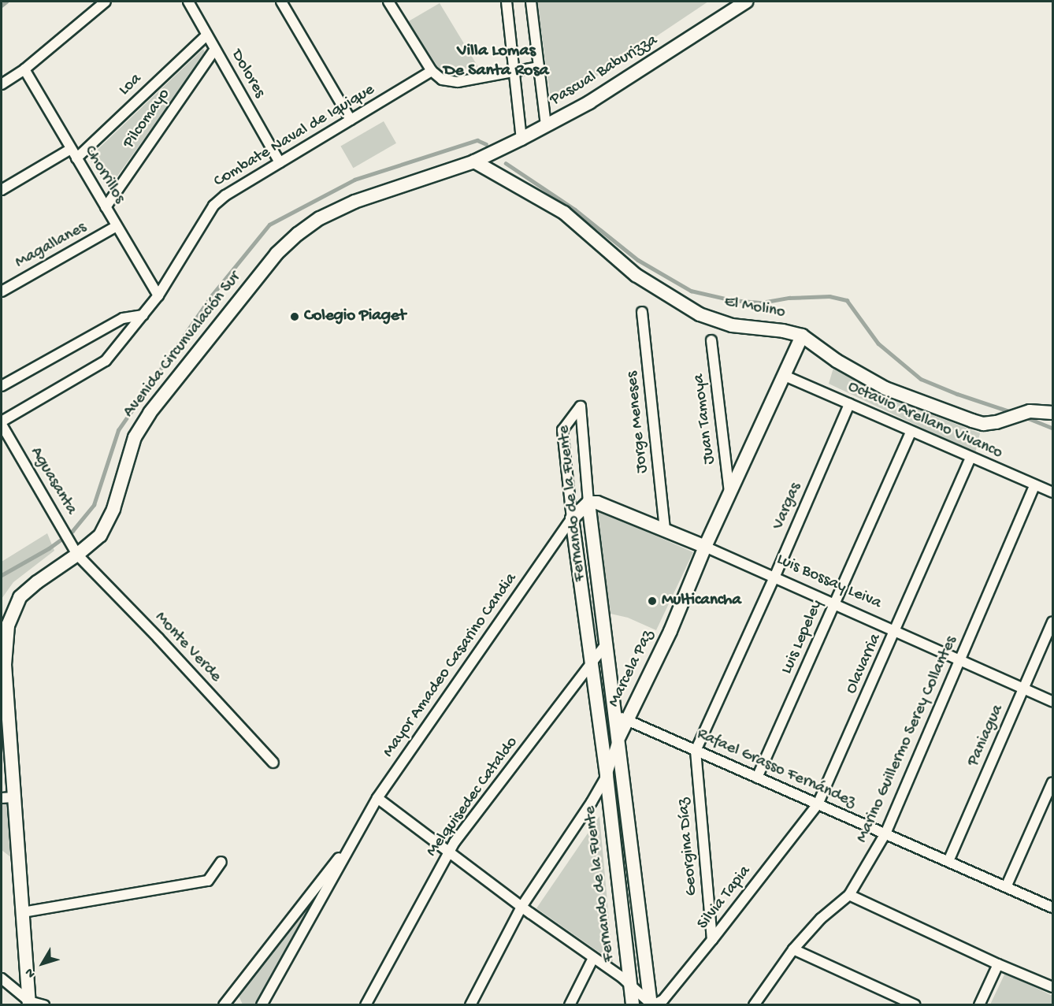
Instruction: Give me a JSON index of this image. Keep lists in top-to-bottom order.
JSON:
{
  "streets": {
    "street": [
      "Pascual Baburizza",
      "Dolores",
      "Loa",
      "Pilcomayo",
      "Combate Naval de Iquique",
      "Chorrillos",
      "Magallanes",
      "El Molino",
      "Avenida Circunvalación Sur",
      "Juan Tamoya",
      "Octavio Arellano Vivanco",
      "Jorge Meneses",
      "Aguasanta",
      "Fernando de la Fuente",
      "Vargas",
      "Luis Bossay Leiva",
      "Luis Lepeley",
      "Monte Verde",
      "Olavarria",
      "Mayor Amadeo Casarino Candia",
      "Marcela Paz",
      "Paniagua",
      "Marino Guillermo Serey Collantes",
      "Rafael Grasso Fernández",
      "Melquisedec Cataldo",
      "Georgina Díaz",
      "Silvia Tapia"
    ]
  },
  "crossings": [
    ["Pascual Baburizza", "El Molino"],
    ["Pascual Baburizza", "Avenida Circunvalación Sur"],
    ["Dolores", "Loa"],
    ["Dolores", "Pilcomayo"],
    ["Dolores", "Combate Naval de Iquique"],
    ["Loa", "Chorrillos"],
    ["Pilcomayo", "Chorrillos"],
    ["Combate Naval de Iquique", "Chorrillos"],
    ["Combate Naval de Iquique", "Aguasanta"],
    ["Chorrillos", "Magallanes"],
    ["El Molino", "Avenida Circunvalación Sur"],
    ["El Molino", "Marcela Paz"],
    ["Avenida Circunvalación Sur", "Aguasanta"],
    ["Avenida Circunvalación Sur", "Monte Verde"],
    ["Juan Tamoya", "Marcela Paz"],
    ["Octavio Arellano Vivanco", "Vargas"],
    ["Octavio Arellano Vivanco", "Luis Lepeley"],
    ["Octavio Arellano Vivanco", "Olavarria"],
    ["Octavio Arellano Vivanco", "Marcela Paz"],
    ["Octavio Arellano Vivanco", "Marino Guillermo Serey Collantes"],
    ["Jorge Meneses", "Luis Bossay Leiva"],
    ["Aguasanta", "Monte Verde"],
    ["Fernando de la Fuente", "Luis Bossay Leiva"],
    ["Fernando de la Fuente", "Mayor Amadeo Casarino Candia"],
    ["Fernando de la Fuente", "Marcela Paz"],
    ["Fernando de la Fuente", "Rafael Grasso Fernández"],
    ["Fernando de la Fuente", "Melquisedec Cataldo"],
    ["Fernando de la Fuente", "Silvia Tapia"],
    ["Vargas", "Luis Bossay Leiva"],
    ["Vargas", "Rafael Grasso Fernández"],
    ["Vargas", "Georgina Díaz"],
    ["Luis Bossay Leiva", "Luis Lepeley"],
    ["Luis Bossay Leiva", "Olavarria"],
    ["Luis Bossay Leiva", "Marcela Paz"],
    ["Luis Bossay Leiva", "Paniagua"],
    ["Luis Bossay Leiva", "Marino Guillermo Serey Collantes"],
    ["Luis Lepeley", "Rafael Grasso Fernández"],
    ["Olavarria", "Rafael Grasso Fernández"],
    ["Olavarria", "Silvia Tapia"],
    ["Marcela Paz", "Rafael Grasso Fernández"],
    ["Paniagua", "Rafael Grasso Fernández"],
    ["Marino Guillermo Serey Collantes", "Rafael Grasso Fernández"],
    ["Rafael Grasso Fernández", "Georgina Díaz"],
    ["Rafael Grasso Fernández", "Silvia Tapia"],
    ["Georgina Díaz", "Silvia Tapia"]
  ],
  "districts": ["Villa Lomas De Santa Rosa"],
  "places": ["Colegio Piaget", "Multicancha"],
  "north": "bottom left"
}
